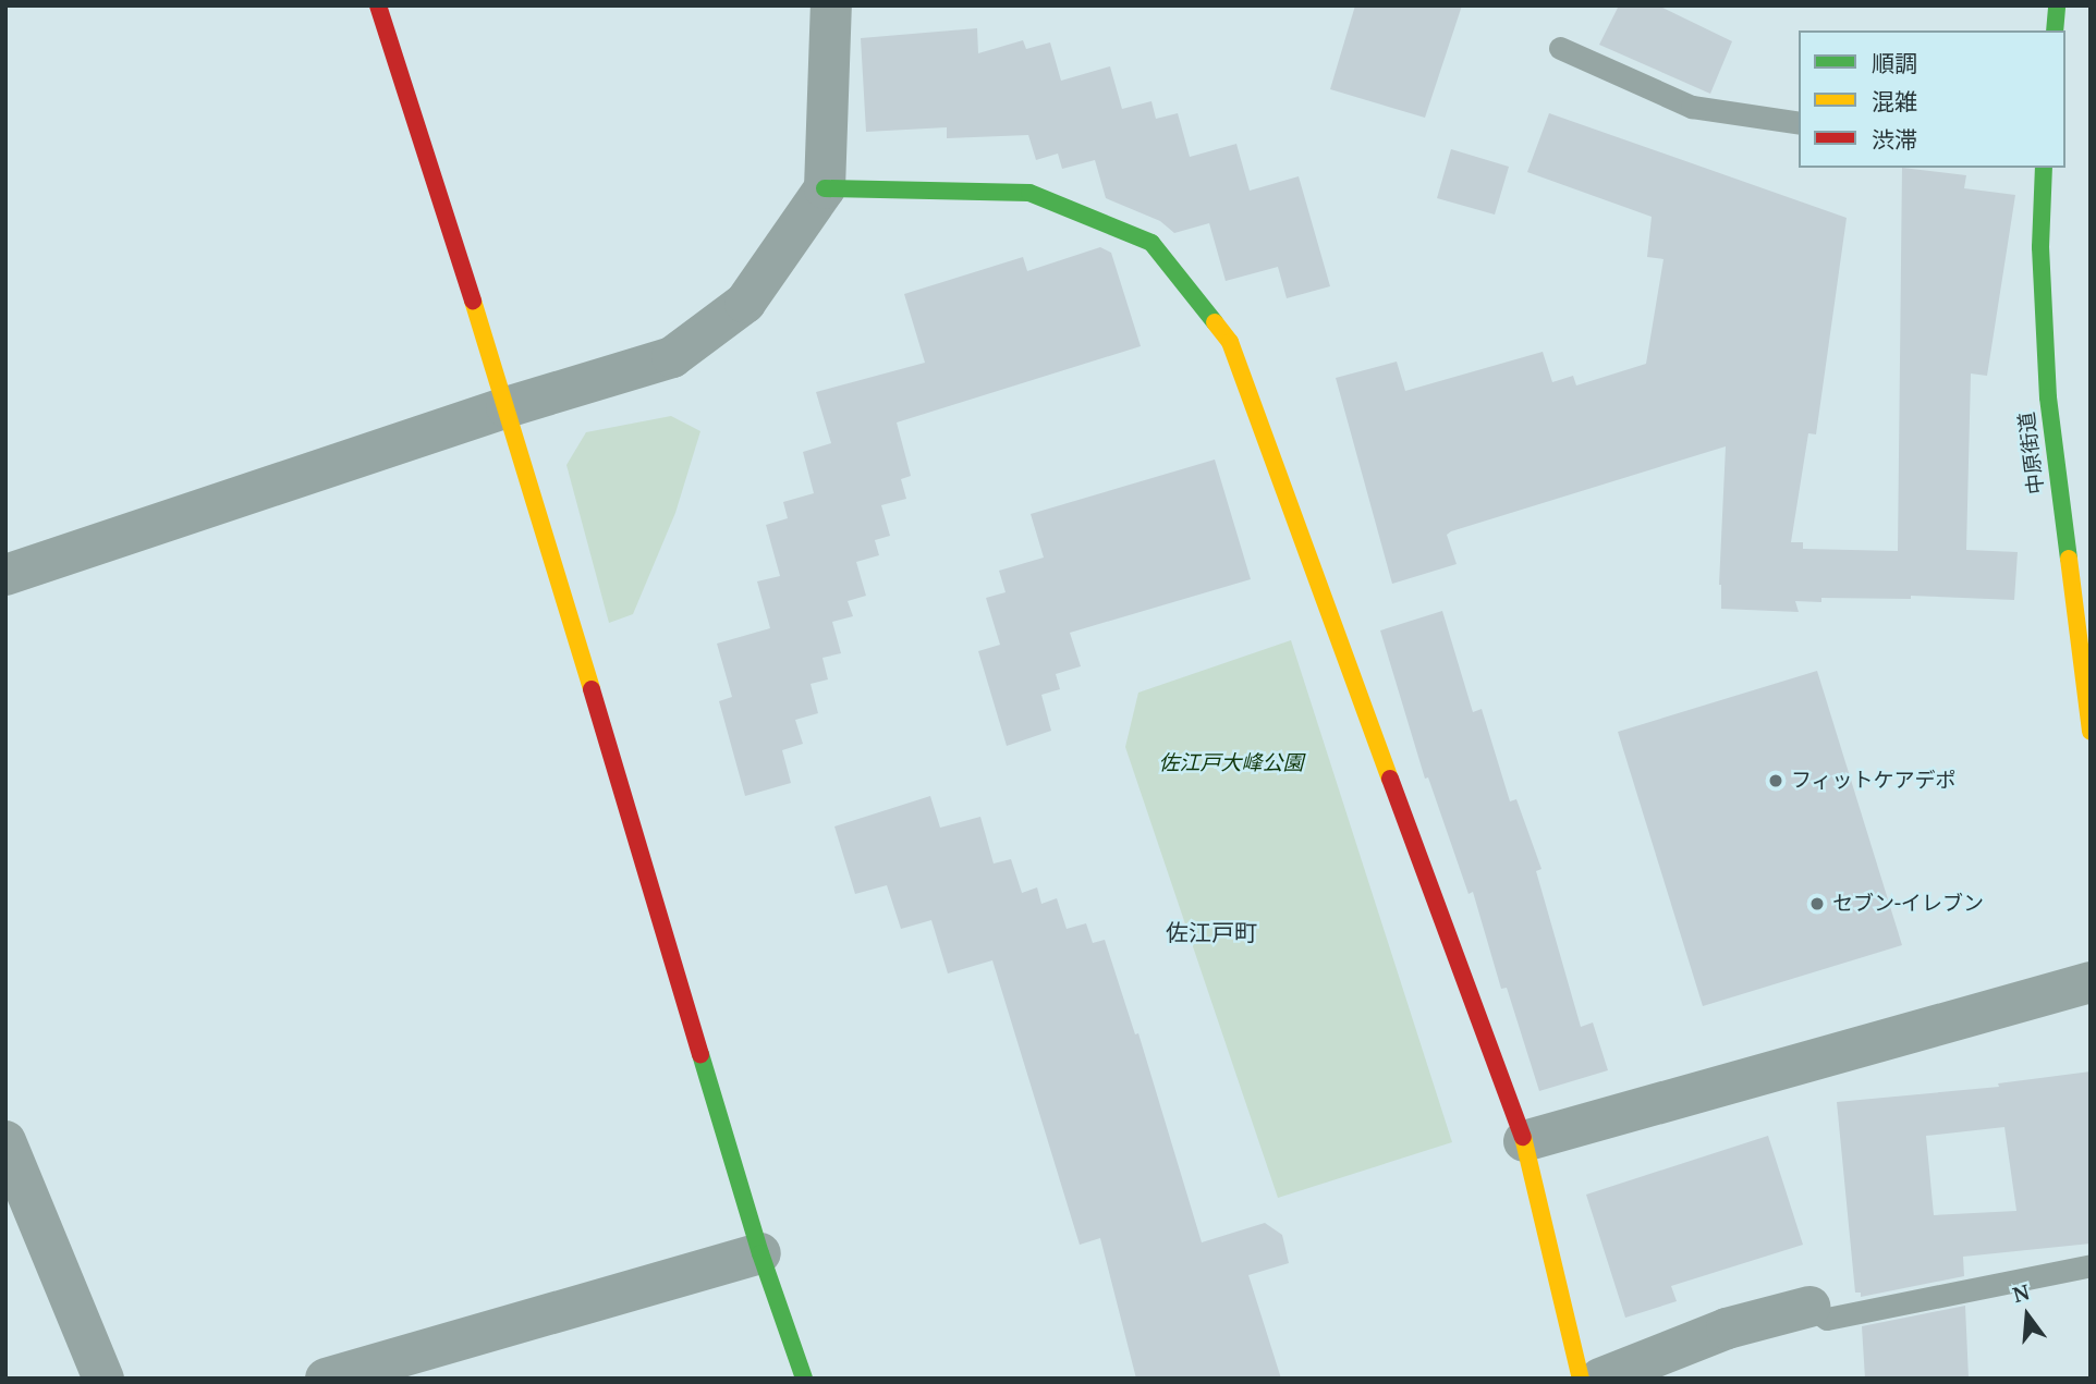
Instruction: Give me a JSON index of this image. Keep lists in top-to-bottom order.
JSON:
{
  "streets": {
    "street": ["中原街道"]
  },
  "districts": ["佐江戸町"],
  "parks": ["佐江戸大峰公園"],
  "places": ["フィットケアデポ", "セブン-イレブン"],
  "legend": ["順調", "混雑", "渋滞"],
  "north": "top"
}
